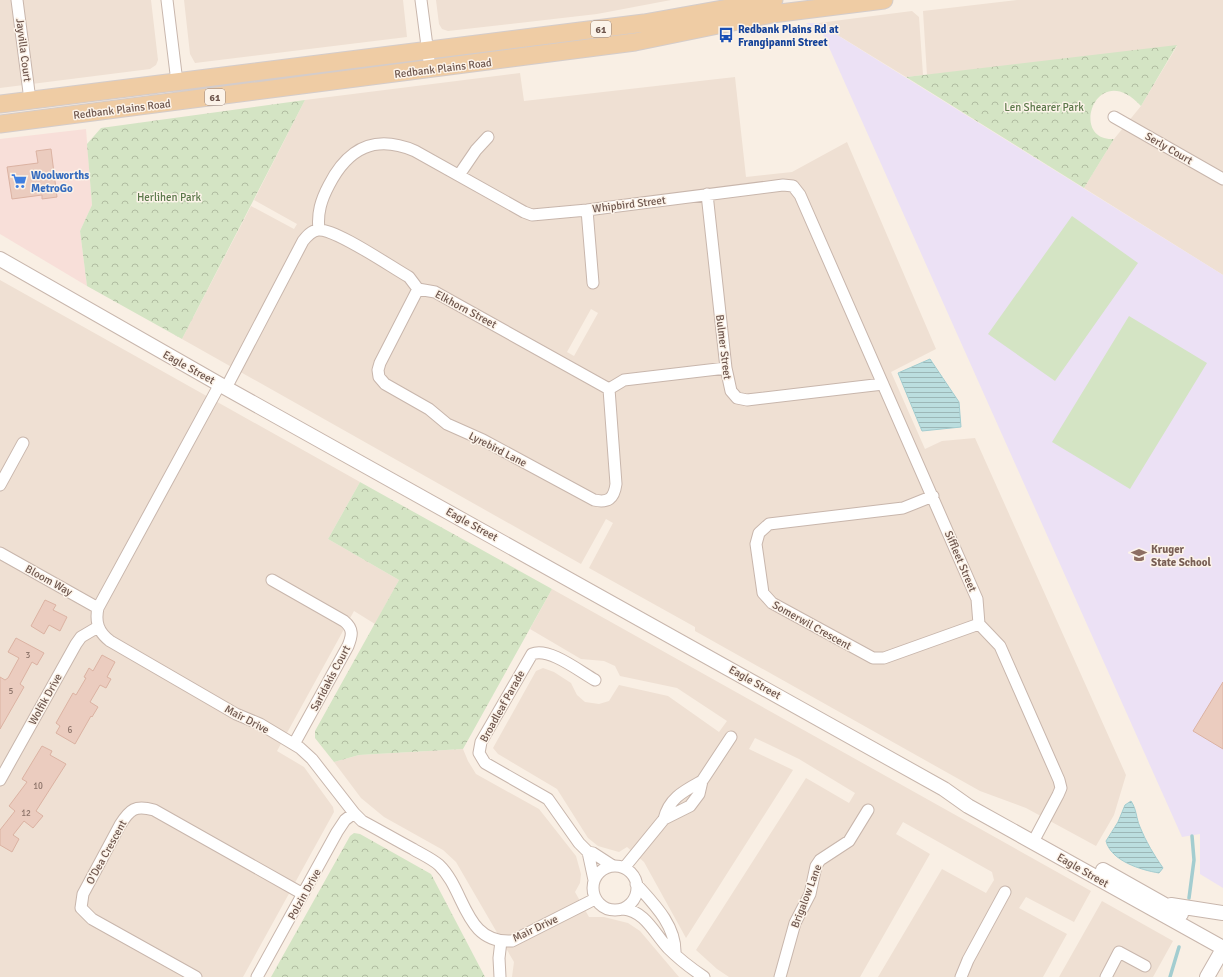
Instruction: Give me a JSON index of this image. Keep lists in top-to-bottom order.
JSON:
{
  "streets": {
    "main road": ["61", "Redbank Plains Road"],
    "street": [
      "Jayvilla Court",
      "Serly Court",
      "Whipbird Street",
      "Elkhorn Street",
      "Bulmer Street",
      "Eagle Street",
      "Lyrebird Lane",
      "Siffleet Street",
      "Bloom Way",
      "Somerwil Crescent",
      "Saridakis Court",
      "Wolfik Drive",
      "Broadleaf Parade",
      "Mair Drive",
      "O'Dea Crescent",
      "Polzin Drive",
      "Brigalow Lane"
    ]
  },
  "crossings": [
    ["Jayvilla Court", "Redbank Plains Road"],
    ["Whipbird Street", "Bulmer Street"],
    ["Whipbird Street", "Siffleet Street"],
    ["Elkhorn Street", "Lyrebird Lane"],
    ["Bulmer Street", "Siffleet Street"],
    ["Siffleet Street", "Somerwil Crescent"],
    ["Saridakis Court", "Mair Drive"],
    ["Wolfik Drive", "Mair Drive"],
    ["Broadleaf Parade", "Mair Drive"],
    ["Mair Drive", "Polzin Drive"],
    ["O'Dea Crescent", "Polzin Drive"]
  ],
  "parks": ["Len Shearer Park", "Herlihen Park"],
  "places": {
    "bus stop": ["Redbank Plains Rd at Frangipanni Street"],
    "supermarket": ["Woolworths MetroGo"],
    "school or university": ["Kruger State School"]
  },
  "house_numbers": [
    "3",
    "5",
    "6",
    "10",
    "12"
  ]
}
